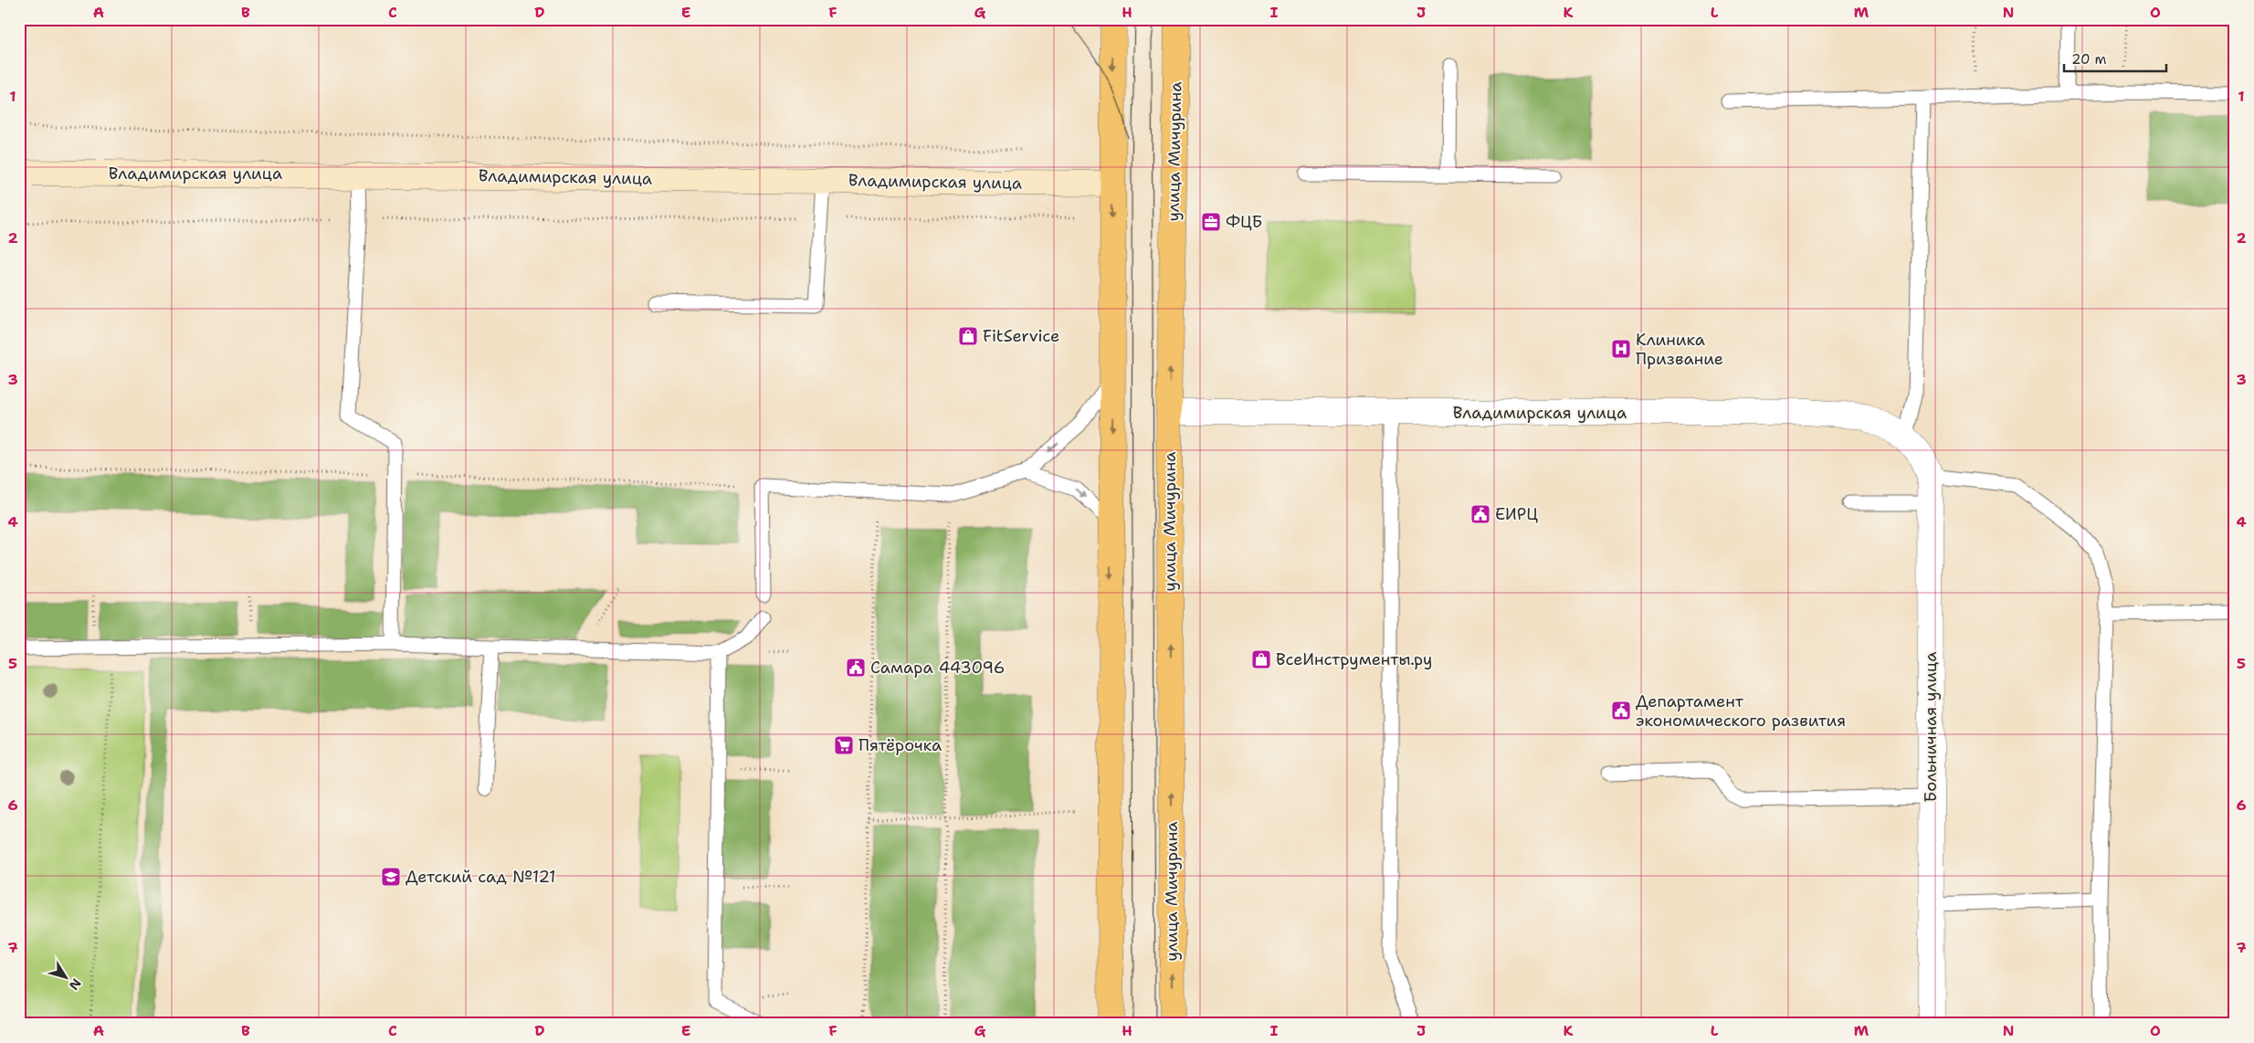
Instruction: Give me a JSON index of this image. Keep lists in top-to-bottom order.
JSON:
{
  "streets": {
    "main road": ["улица Мичурина"],
    "street": ["Владимирская улица", "Больничная улица"]
  },
  "crossings": [
    ["улица Мичурина", "Владимирская улица"],
    ["Владимирская улица", "Больничная улица"]
  ],
  "places": {
    "office": ["ФЦБ"],
    "shop": ["FitService", "ВсеИнструменты.ру"],
    "hospital": ["Клиника Призвание"],
    "public building": ["ЕИРЦ", "Самара 443096", "Департамент экономического развития"],
    "supermarket": ["Пятёрочка"],
    "school or university": ["Детский сад №121"]
  },
  "scale_bar": "20 m",
  "north": "bottom right",
  "grid": {
    "columns": [
      "A",
      "B",
      "C",
      "D",
      "E",
      "F",
      "G",
      "H",
      "I",
      "J",
      "K",
      "L",
      "M",
      "N",
      "O"
    ],
    "rows": [
      "1",
      "2",
      "3",
      "4",
      "5",
      "6",
      "7"
    ]
  }
}
